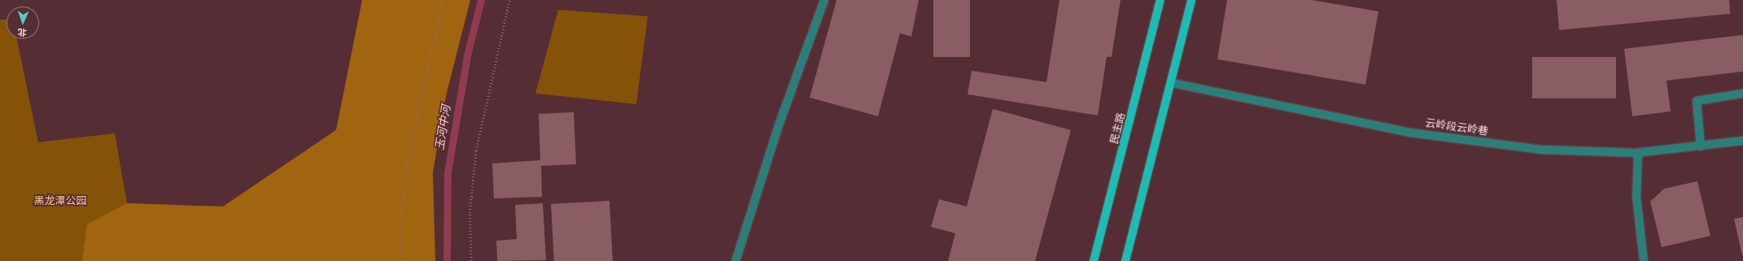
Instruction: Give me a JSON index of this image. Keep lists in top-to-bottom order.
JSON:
{
  "streets": {
    "main road": ["民主路"],
    "street": ["云岭段云岭巷"]
  },
  "water": ["玉河中河"],
  "parks": ["黑龙潭公园"],
  "north": "bottom"
}
